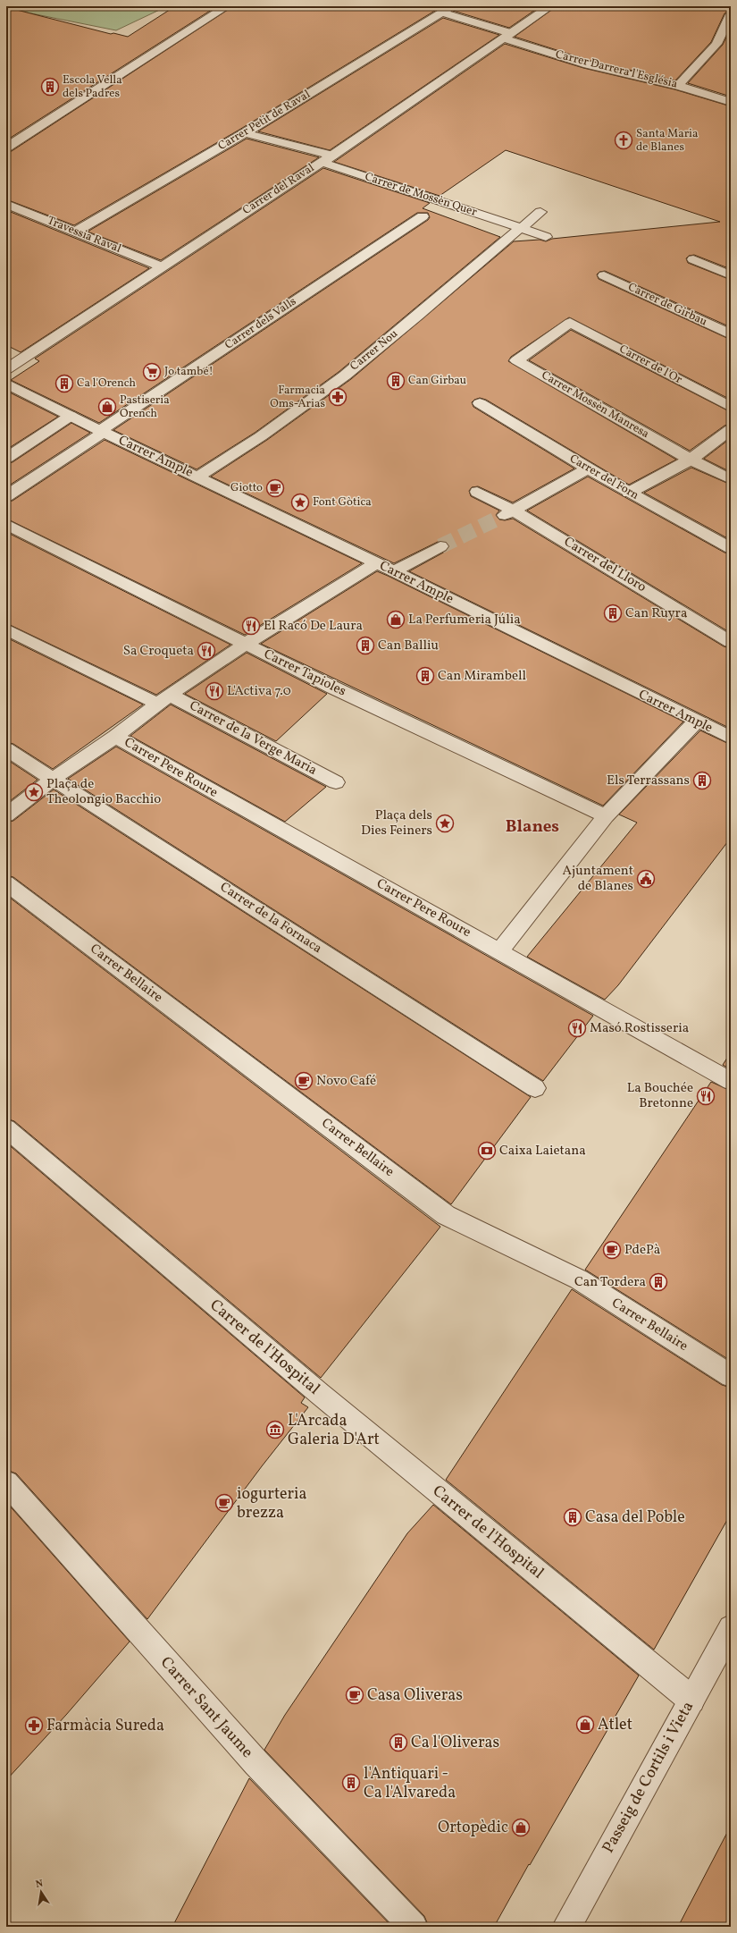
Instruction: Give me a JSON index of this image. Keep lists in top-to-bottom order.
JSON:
{
  "streets": {
    "street": [
      "Carrer Darrera l'Església",
      "Carrer Petit de Raval",
      "Carrer del Raval",
      "Carrer de Mossèn Quer",
      "Travessia Raval",
      "Carrer de Girbau",
      "Carrer dels Valls",
      "Carrer Nou",
      "Carrer de l'Or",
      "Carrer Mossèn Manresa",
      "Carrer Ample",
      "Carrer del Forn",
      "Carrer del Lloro",
      "Carrer Tapioles",
      "Carrer de la Verge Maria",
      "Carrer Pere Roure",
      "Carrer de la Fornaca",
      "Carrer Bellaire",
      "Carrer de l'Hospital",
      "Carrer Sant Jaume",
      "Passeig de Cortils i Vieta"
    ]
  },
  "crossings": [
    ["Carrer Darrera l'Església", "Carrer Petit de Raval"],
    ["Carrer Darrera l'Església", "Carrer del Raval"],
    ["Carrer Petit de Raval", "Travessia Raval"],
    ["Carrer del Raval", "Carrer de Mossèn Quer"],
    ["Carrer del Raval", "Travessia Raval"],
    ["Carrer de Mossèn Quer", "Carrer Nou"],
    ["Carrer dels Valls", "Carrer Ample"],
    ["Carrer Nou", "Carrer Ample"],
    ["Carrer de l'Or", "Carrer Mossèn Manresa"],
    ["Carrer de l'Hospital", "Passeig de Cortils i Vieta"]
  ],
  "districts": ["Blanes"],
  "places": {
    "building": [
      "Escola Vella dels Padres",
      "Can Girbau",
      "Ca l'Orench",
      "Can Ruyra",
      "Can Balliu",
      "Can Mirambell",
      "Els Terrassans",
      "Can Tordera",
      "Casa del Poble",
      "Ca l'Oliveras",
      "l'Antiquari - Ca l'Alvareda"
    ],
    "church": ["Santa Maria de Blanes"],
    "supermarket": ["Jo també!"],
    "pharmacy": ["Farmacia Oms-Arias", "Farmàcia Sureda"],
    "shop": [
      "Pastiseria Orench",
      "La Perfumeria Júlia",
      "Atlet",
      "Ortopèdic"
    ],
    "cafe": [
      "Giotto",
      "Novo Café",
      "PdePà",
      "iogurteria brezza",
      "Casa Oliveras"
    ],
    "place": ["Font Gòtica", "Plaça de Theolongio Bacchio", "Plaça dels Dies Feiners"],
    "restaurant": [
      "El Racó De Laura",
      "Sa Croqueta",
      "L'Activa 7.0",
      "Masó Rostisseria",
      "La Bouchée Bretonne"
    ],
    "public building": ["Ajuntament de Blanes"],
    "bank": ["Caixa Laietana"],
    "museum": ["L'Arcada Galeria D'Art"]
  },
  "north": "top"
}
